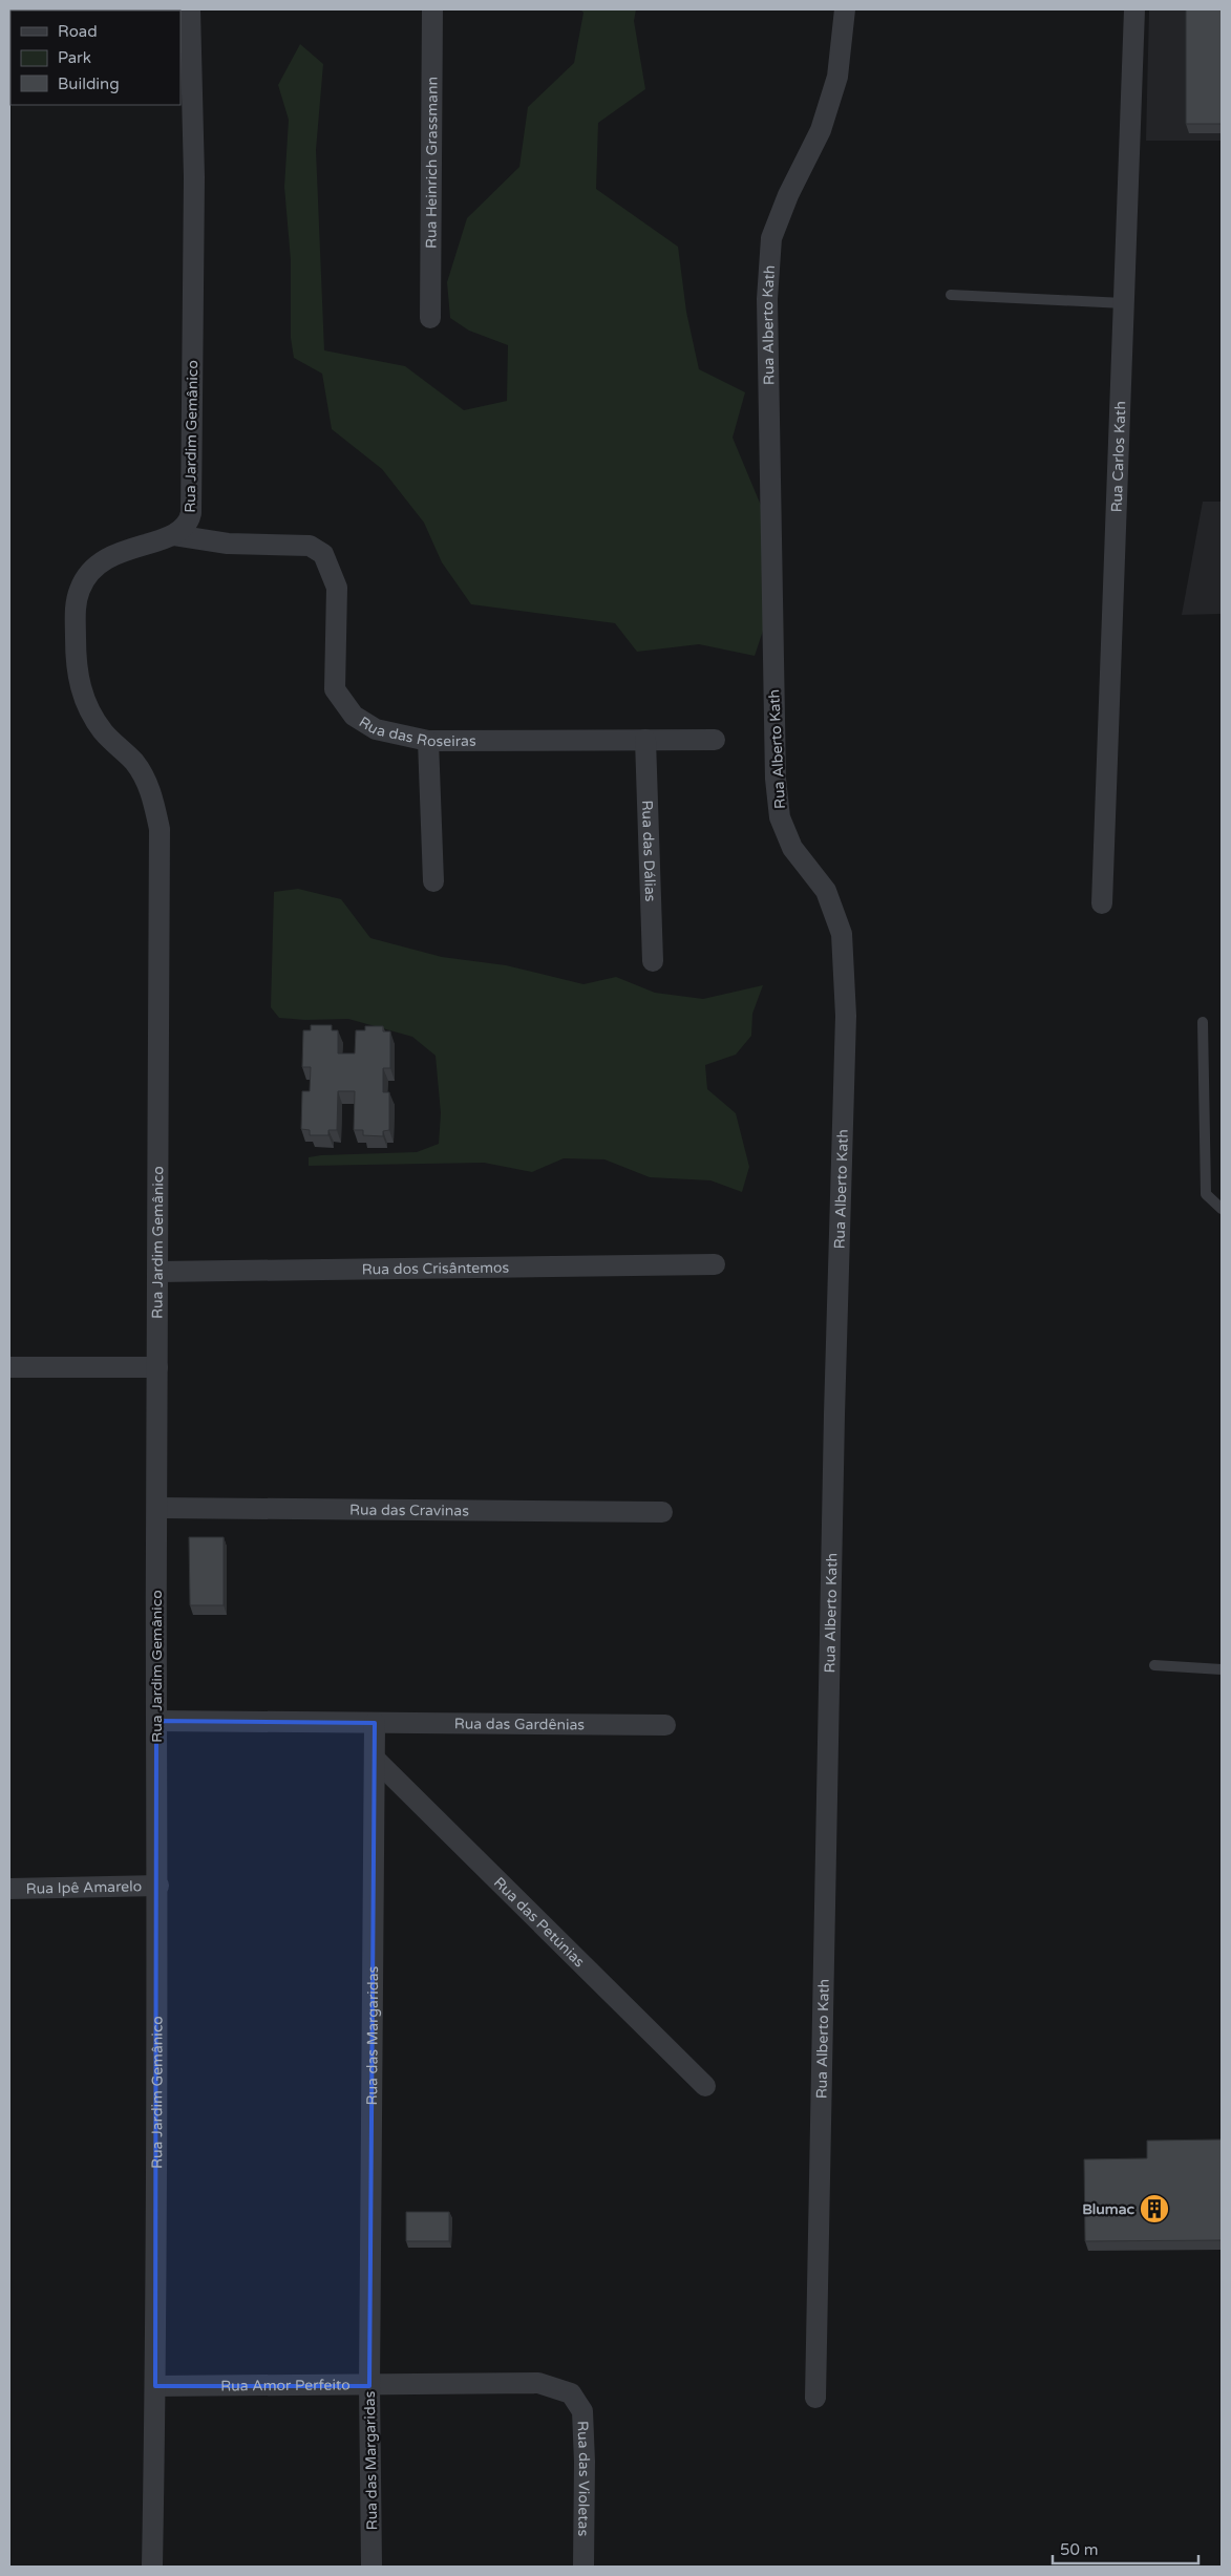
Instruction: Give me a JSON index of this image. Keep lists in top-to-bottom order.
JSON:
{
  "streets": {
    "street": [
      "Rua Heinrich Grassmann",
      "Rua Alberto Kath",
      "Rua Jardim Gemânico",
      "Rua Carlos Kath",
      "Rua das Roseiras",
      "Rua das Dálias",
      "Rua dos Crisântemos",
      "Rua das Cravinas",
      "Rua das Gardênias",
      "Rua Ipê Amarelo",
      "Rua das Petúnias",
      "Rua das Margaridas",
      "Rua Amor Perfeito",
      "Rua das Violetas"
    ]
  },
  "crossings": [
    ["Rua Jardim Gemânico", "Rua das Roseiras"],
    ["Rua Jardim Gemânico", "Rua dos Crisântemos"],
    ["Rua Jardim Gemânico", "Rua das Cravinas"],
    ["Rua Jardim Gemânico", "Rua Ipê Amarelo"],
    ["Rua Jardim Gemânico", "Rua Amor Perfeito"],
    ["Rua das Roseiras", "Rua das Dálias"],
    ["Rua das Gardênias", "Rua das Margaridas"],
    ["Rua das Petúnias", "Rua das Margaridas"],
    ["Rua das Margaridas", "Rua Amor Perfeito"],
    ["Rua Amor Perfeito", "Rua das Violetas"]
  ],
  "places": {
    "building": ["Blumac"]
  },
  "legend": ["Road", "Park", "Building"],
  "scale_bar": "50 m"
}
